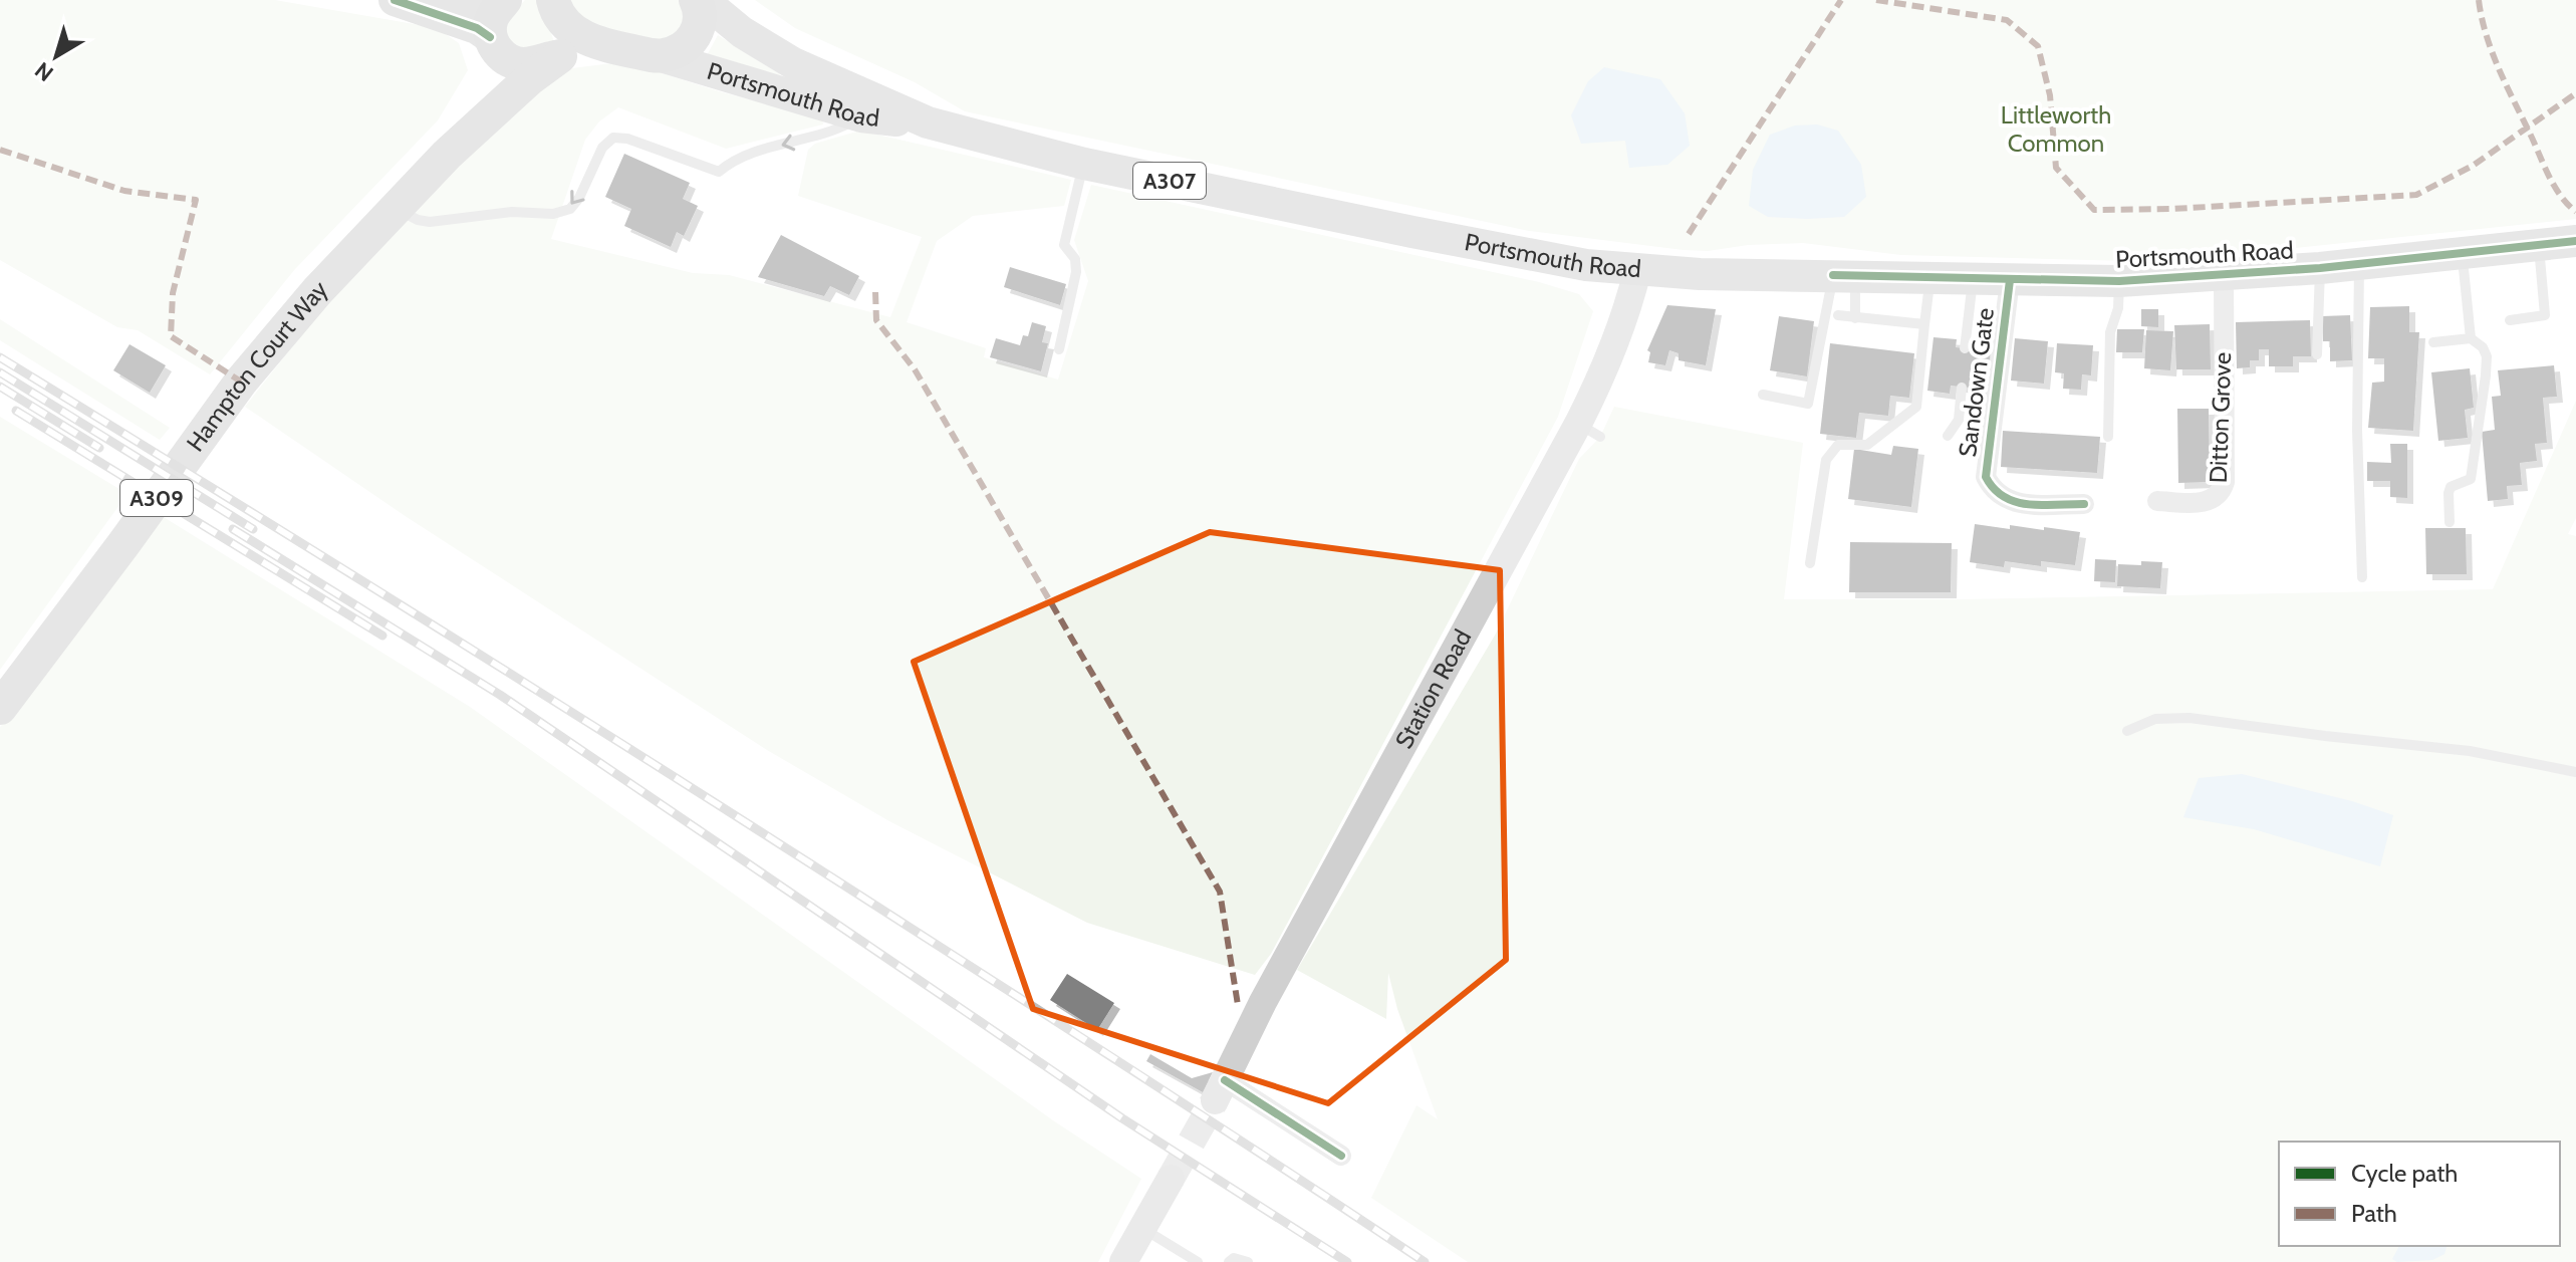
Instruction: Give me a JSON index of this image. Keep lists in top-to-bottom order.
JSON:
{
  "streets": {
    "highway": ["Hampton Court Way", "A309"],
    "main road": ["Portsmouth Road", "A307", "Station Road"],
    "street": ["Sandown Gate", "Ditton Grove"]
  },
  "crossings": [
    ["Portsmouth Road", "Sandown Gate"],
    ["Portsmouth Road", "Ditton Grove"],
    ["Portsmouth Road", "Station Road"]
  ],
  "parks": ["Littleworth Common"],
  "legend": ["Cycle path", "Path"],
  "north": "bottom left"
}
